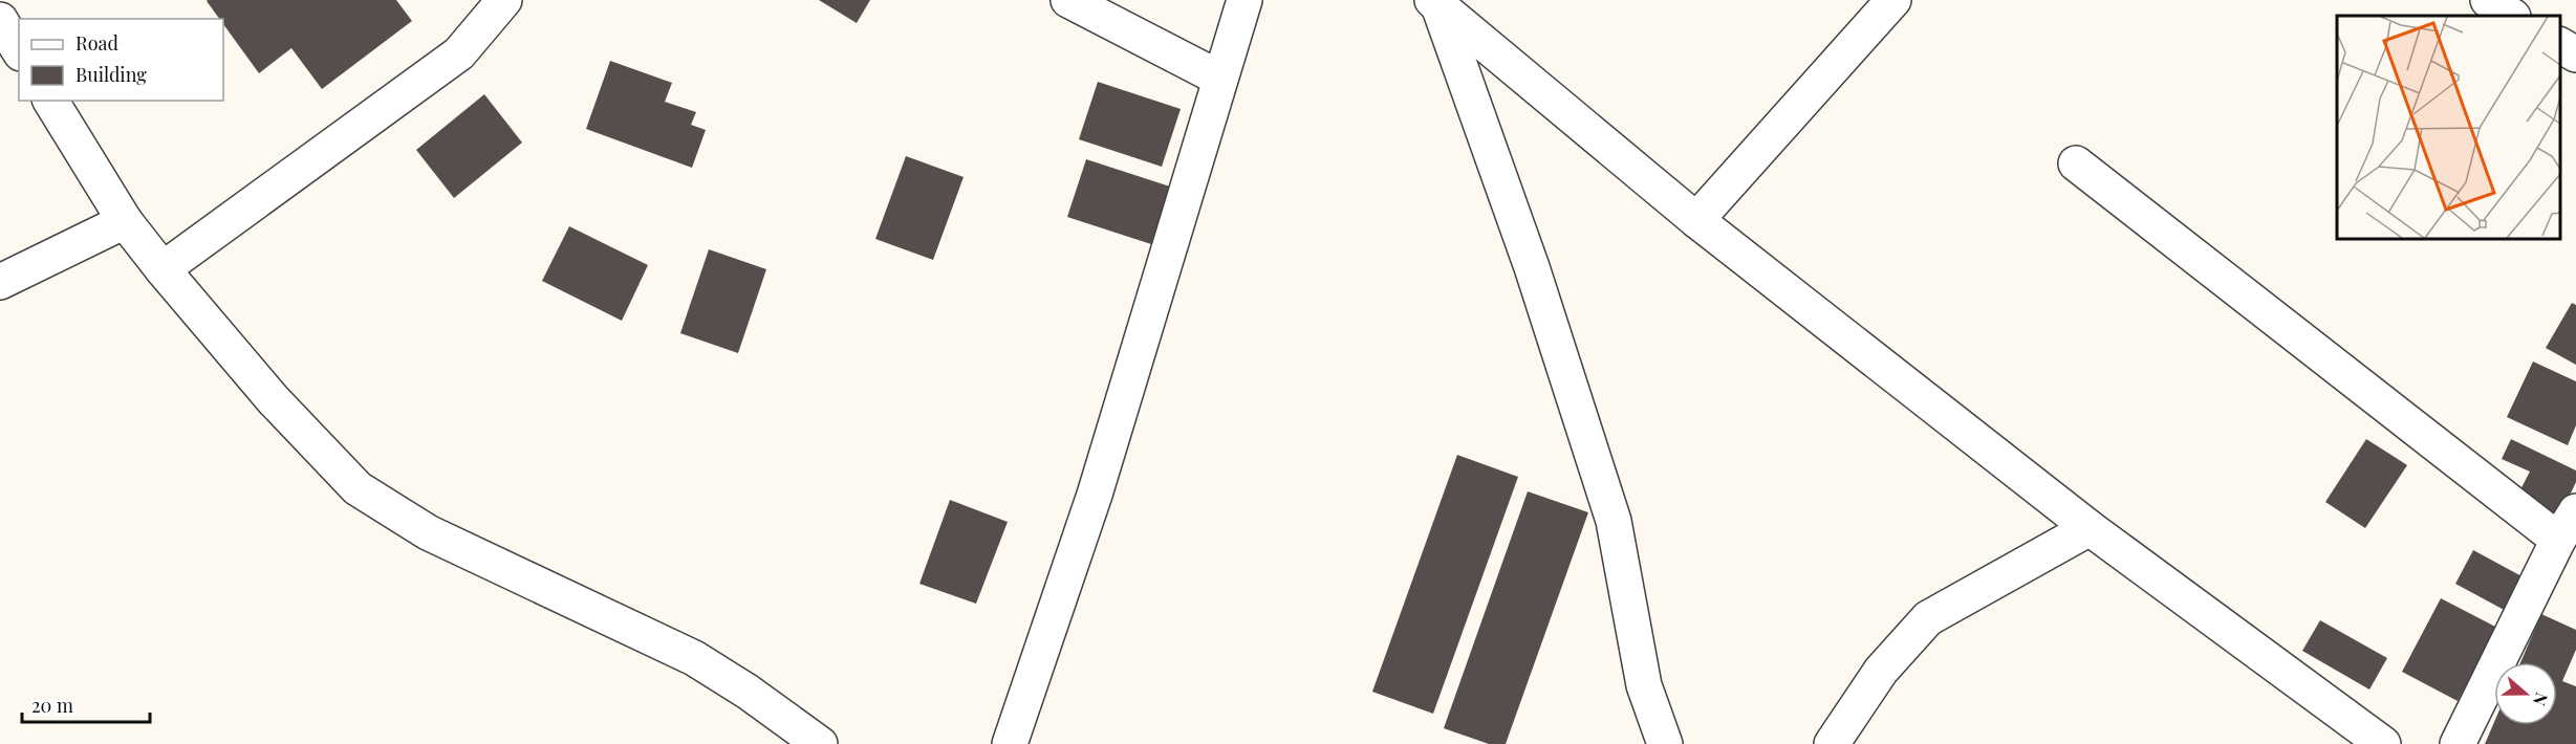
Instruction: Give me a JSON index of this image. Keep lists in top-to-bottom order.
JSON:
{
  "legend": ["Road", "Building"],
  "scale_bar": "20 m",
  "north": "right"
}
